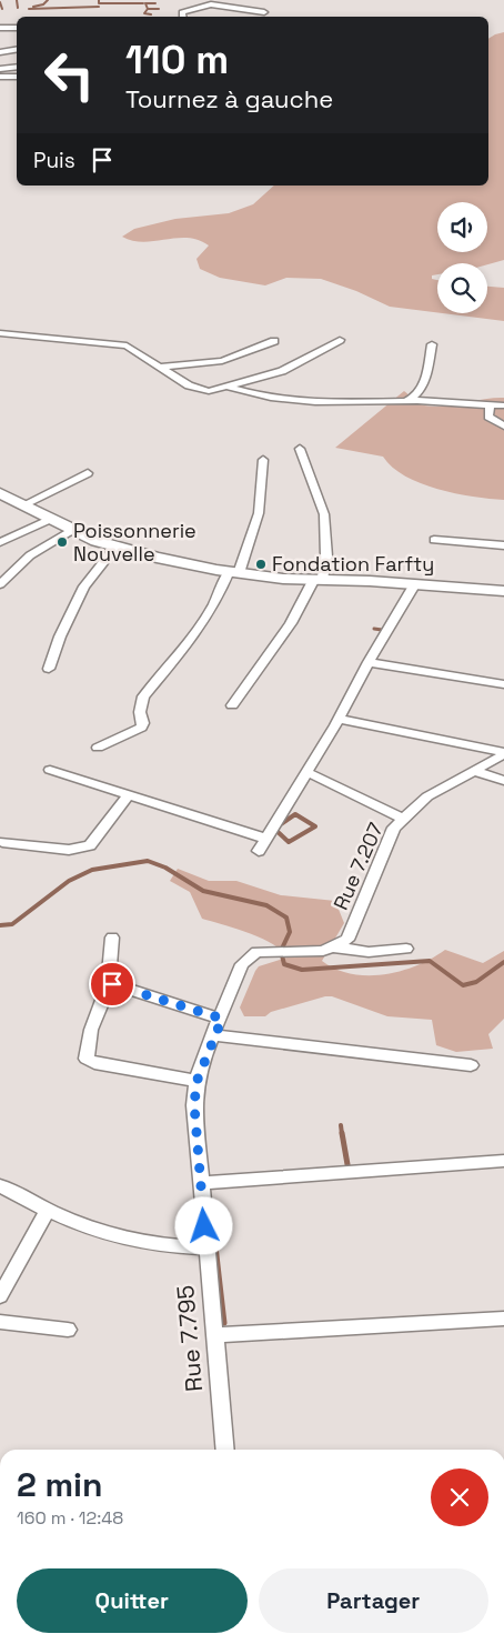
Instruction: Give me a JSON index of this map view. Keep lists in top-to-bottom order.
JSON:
{
  "streets": {
    "street": ["Rue 7.207", "Rue 7.795"]
  },
  "crossings": [
    ["Rue 7.207", "Rue 7.795"]
  ],
  "places": ["Poissonnerie Nouvelle", "Fondation Farfty"],
  "page": {
    "turn": ["110 m", "Tournez à gauche"],
    "then": "Puis",
    "heading": ["2 min", "160 m · 12:48"],
    "buttons": ["Quitter", "Partager"]
  }
}
